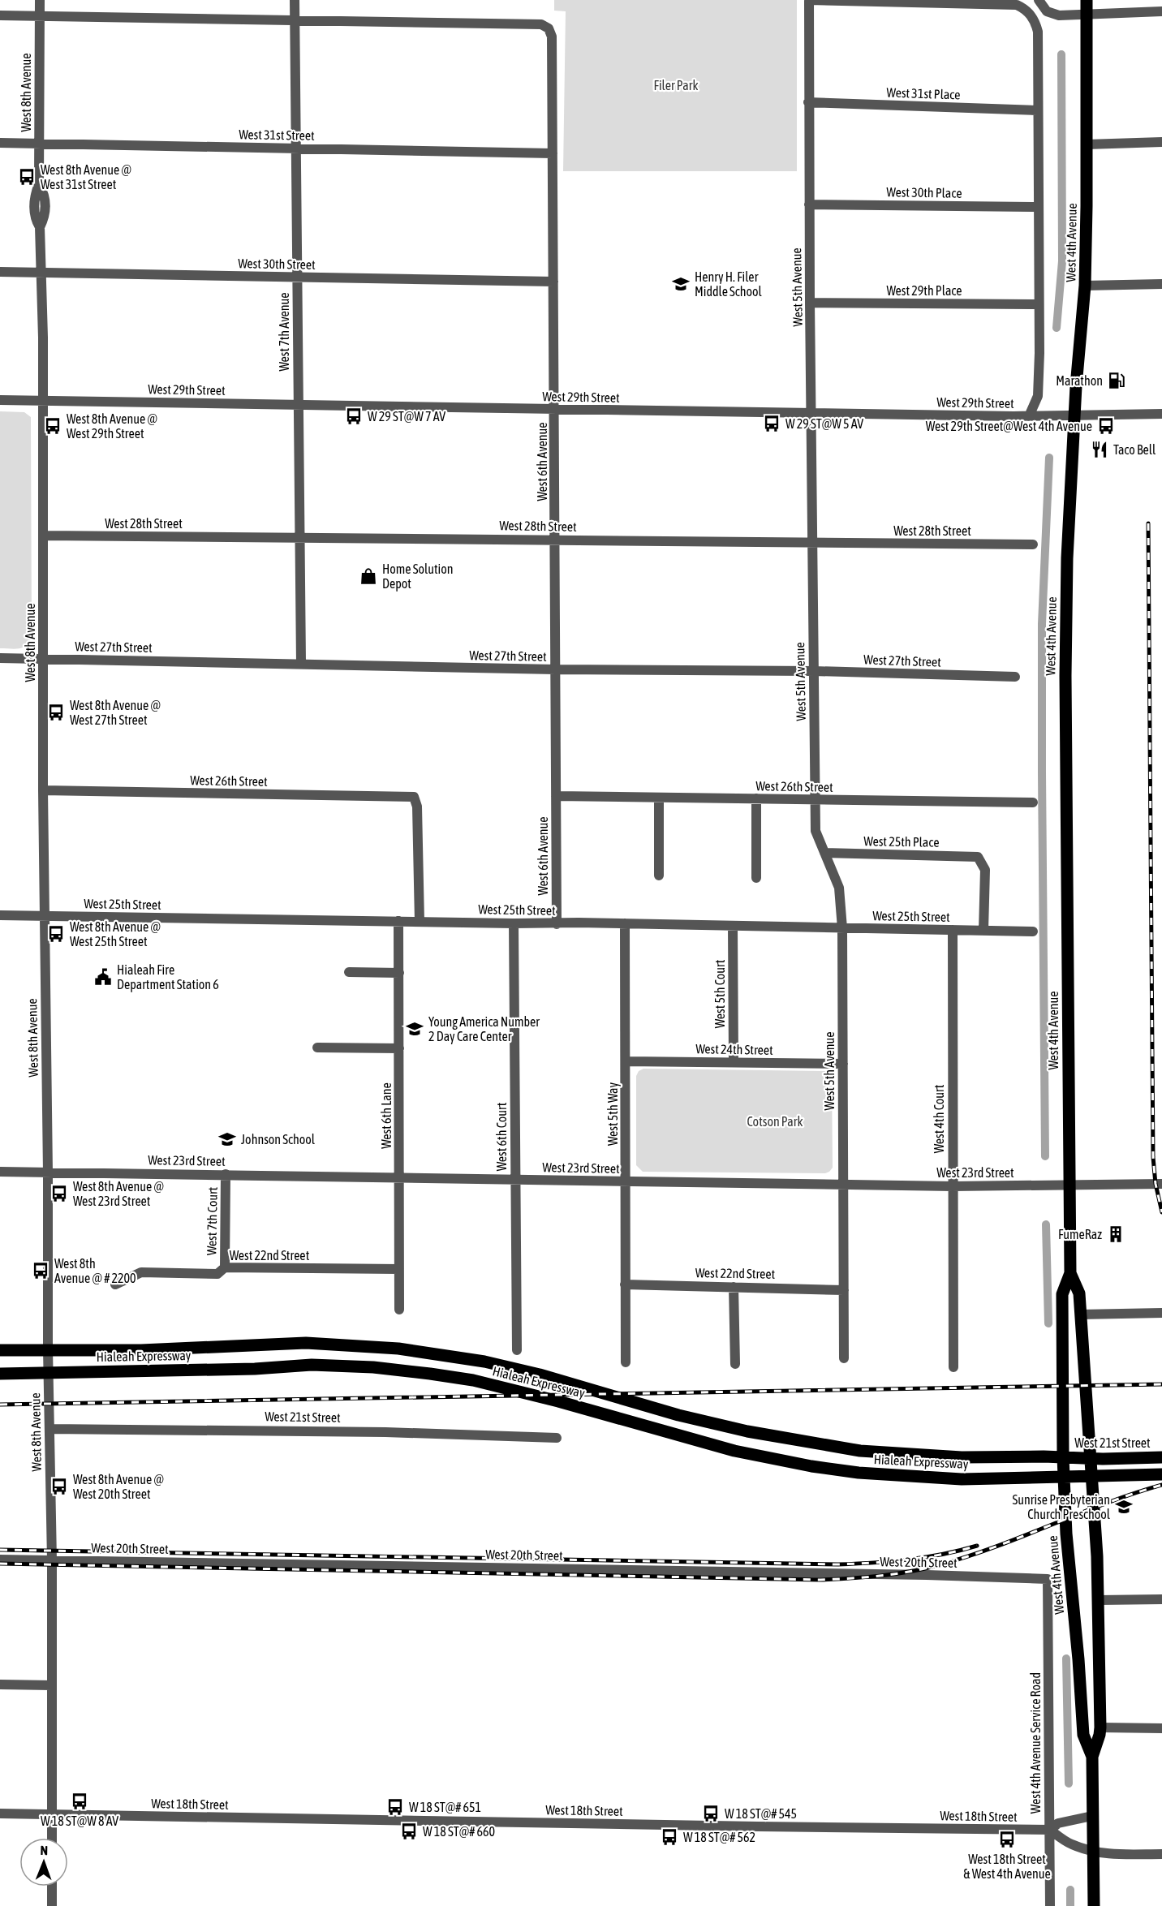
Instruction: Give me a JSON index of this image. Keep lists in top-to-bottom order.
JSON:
{
  "streets": {
    "main road": ["West 4th Avenue", "Hialeah Expressway", "West 21st Street"],
    "street": [
      "West 8th Avenue",
      "West 31st Place",
      "West 31st Street",
      "West 30th Place",
      "West 30th Street",
      "West 5th Avenue",
      "West 29th Place",
      "West 7th Avenue",
      "West 29th Street",
      "West 6th Avenue",
      "West 28th Street",
      "West 27th Street",
      "West 26th Street",
      "West 25th Place",
      "West 25th Street",
      "West 5th Court",
      "West 24th Street",
      "West 5th Way",
      "West 6th Lane",
      "West 4th Court",
      "West 6th Court",
      "West 23rd Street",
      "West 7th Court",
      "West 22nd Street",
      "West 20th Street",
      "West 4th Avenue Service Road",
      "West 18th Street"
    ]
  },
  "crossings": [
    ["West 8th Avenue", "West 31st Street"],
    ["West 8th Avenue", "West 30th Street"],
    ["West 8th Avenue", "West 29th Street"],
    ["West 8th Avenue", "West 28th Street"],
    ["West 8th Avenue", "West 27th Street"],
    ["West 8th Avenue", "West 26th Street"],
    ["West 8th Avenue", "West 25th Street"],
    ["West 8th Avenue", "West 23rd Street"],
    ["West 8th Avenue", "Hialeah Expressway"],
    ["West 8th Avenue", "West 21st Street"],
    ["West 8th Avenue", "West 20th Street"],
    ["West 8th Avenue", "West 18th Street"],
    ["West 31st Place", "West 5th Avenue"],
    ["West 31st Street", "West 7th Avenue"],
    ["West 31st Street", "West 6th Avenue"],
    ["West 30th Place", "West 5th Avenue"],
    ["West 4th Avenue", "West 29th Street"],
    ["West 4th Avenue", "West 23rd Street"],
    ["West 4th Avenue", "Hialeah Expressway"],
    ["West 4th Avenue", "West 21st Street"],
    ["West 30th Street", "West 7th Avenue"],
    ["West 30th Street", "West 6th Avenue"],
    ["West 5th Avenue", "West 29th Place"],
    ["West 5th Avenue", "West 29th Street"],
    ["West 5th Avenue", "West 28th Street"],
    ["West 5th Avenue", "West 27th Street"],
    ["West 5th Avenue", "West 26th Street"],
    ["West 5th Avenue", "West 25th Place"],
    ["West 5th Avenue", "West 25th Street"],
    ["West 5th Avenue", "West 24th Street"],
    ["West 5th Avenue", "West 23rd Street"],
    ["West 5th Avenue", "West 22nd Street"],
    ["West 7th Avenue", "West 29th Street"],
    ["West 7th Avenue", "West 6th Avenue"],
    ["West 7th Avenue", "West 28th Street"],
    ["West 7th Avenue", "West 27th Street"],
    ["West 29th Street", "West 6th Avenue"],
    ["West 6th Avenue", "West 28th Street"],
    ["West 6th Avenue", "West 27th Street"],
    ["West 6th Avenue", "West 26th Street"],
    ["West 6th Avenue", "West 25th Street"],
    ["West 26th Street", "West 25th Street"],
    ["West 25th Place", "West 25th Street"],
    ["West 25th Street", "West 5th Court"],
    ["West 25th Street", "West 5th Way"],
    ["West 25th Street", "West 6th Lane"],
    ["West 25th Street", "West 4th Court"],
    ["West 25th Street", "West 6th Court"],
    ["West 5th Court", "West 24th Street"],
    ["West 24th Street", "West 5th Way"],
    ["West 5th Way", "West 23rd Street"],
    ["West 5th Way", "West 22nd Street"],
    ["West 6th Lane", "West 23rd Street"],
    ["West 6th Lane", "West 22nd Street"],
    ["West 4th Court", "West 23rd Street"],
    ["West 6th Court", "West 23rd Street"],
    ["West 23rd Street", "West 7th Court"],
    ["West 7th Court", "West 22nd Street"],
    ["Hialeah Expressway", "West 21st Street"],
    ["West 20th Street", "West 4th Avenue Service Road"],
    ["West 4th Avenue Service Road", "West 18th Street"]
  ],
  "parks": ["Filer Park", "Cotson Park"],
  "places": {
    "bus stop": [
      "West 8th Avenue @ West 31st Street",
      "W 29 ST@W 7 AV",
      "W 29 ST@W 5 AV",
      "West 8th Avenue @ West 29th Street",
      "West 29th Street@West 4th Avenue",
      "West 8th Avenue @ West 27th Street",
      "West 8th Avenue @ West 25th Street",
      "West 8th Avenue @ West 23rd Street",
      "West 8th Avenue @ # 2200",
      "West 8th Avenue @ West 20th Street",
      "W 18 ST@W 8 AV",
      "W 18 ST@# 651",
      "W 18 ST@# 545",
      "W 18 ST@# 660",
      "W 18 ST@# 562",
      "West 18th Street & West 4th Avenue"
    ],
    "school or university": [
      "Henry H. Filer Middle School",
      "Young America Number 2 Day Care Center",
      "Johnson School",
      "Sunrise Presbyterian Church Preschool"
    ],
    "fuel station": ["Marathon"],
    "restaurant": ["Taco Bell"],
    "shop": ["Home Solution Depot"],
    "public building": ["Hialeah Fire Department Station 6"],
    "building": ["FumeRaz"]
  },
  "north": "top"
}
